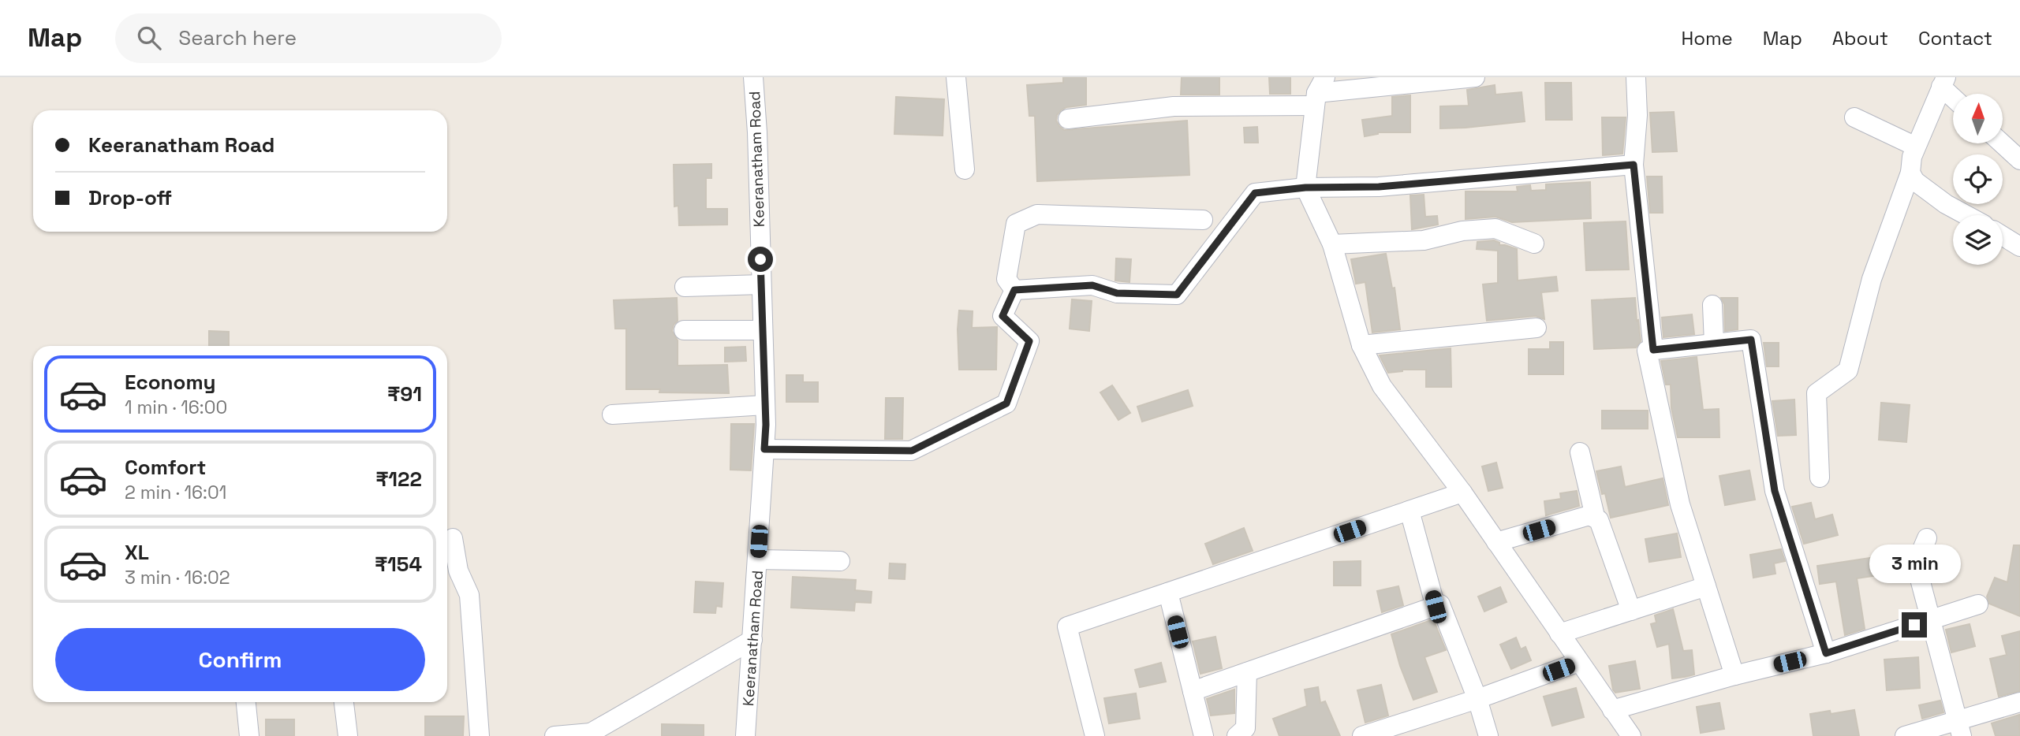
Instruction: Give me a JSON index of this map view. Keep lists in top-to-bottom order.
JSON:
{
  "streets": {
    "street": ["Keeranatham Road"]
  },
  "north": "top",
  "page": {
    "header": "Map",
    "search": "Search here",
    "nav": [
      "Home",
      "Map",
      "About",
      "Contact"
    ],
    "banner": ["Keeranatham Road", "Drop-off"],
    "list": [
      {
        "name": "Economy",
        "note": "1 min · 16:00",
        "value": "₹91"
      },
      {
        "name": "Comfort",
        "note": "2 min · 16:01",
        "value": "₹122"
      },
      {
        "name": "XL",
        "note": "3 min · 16:02",
        "value": "₹154"
      }
    ],
    "bubble": "3 min",
    "buttons": "Confirm"
  }
}
